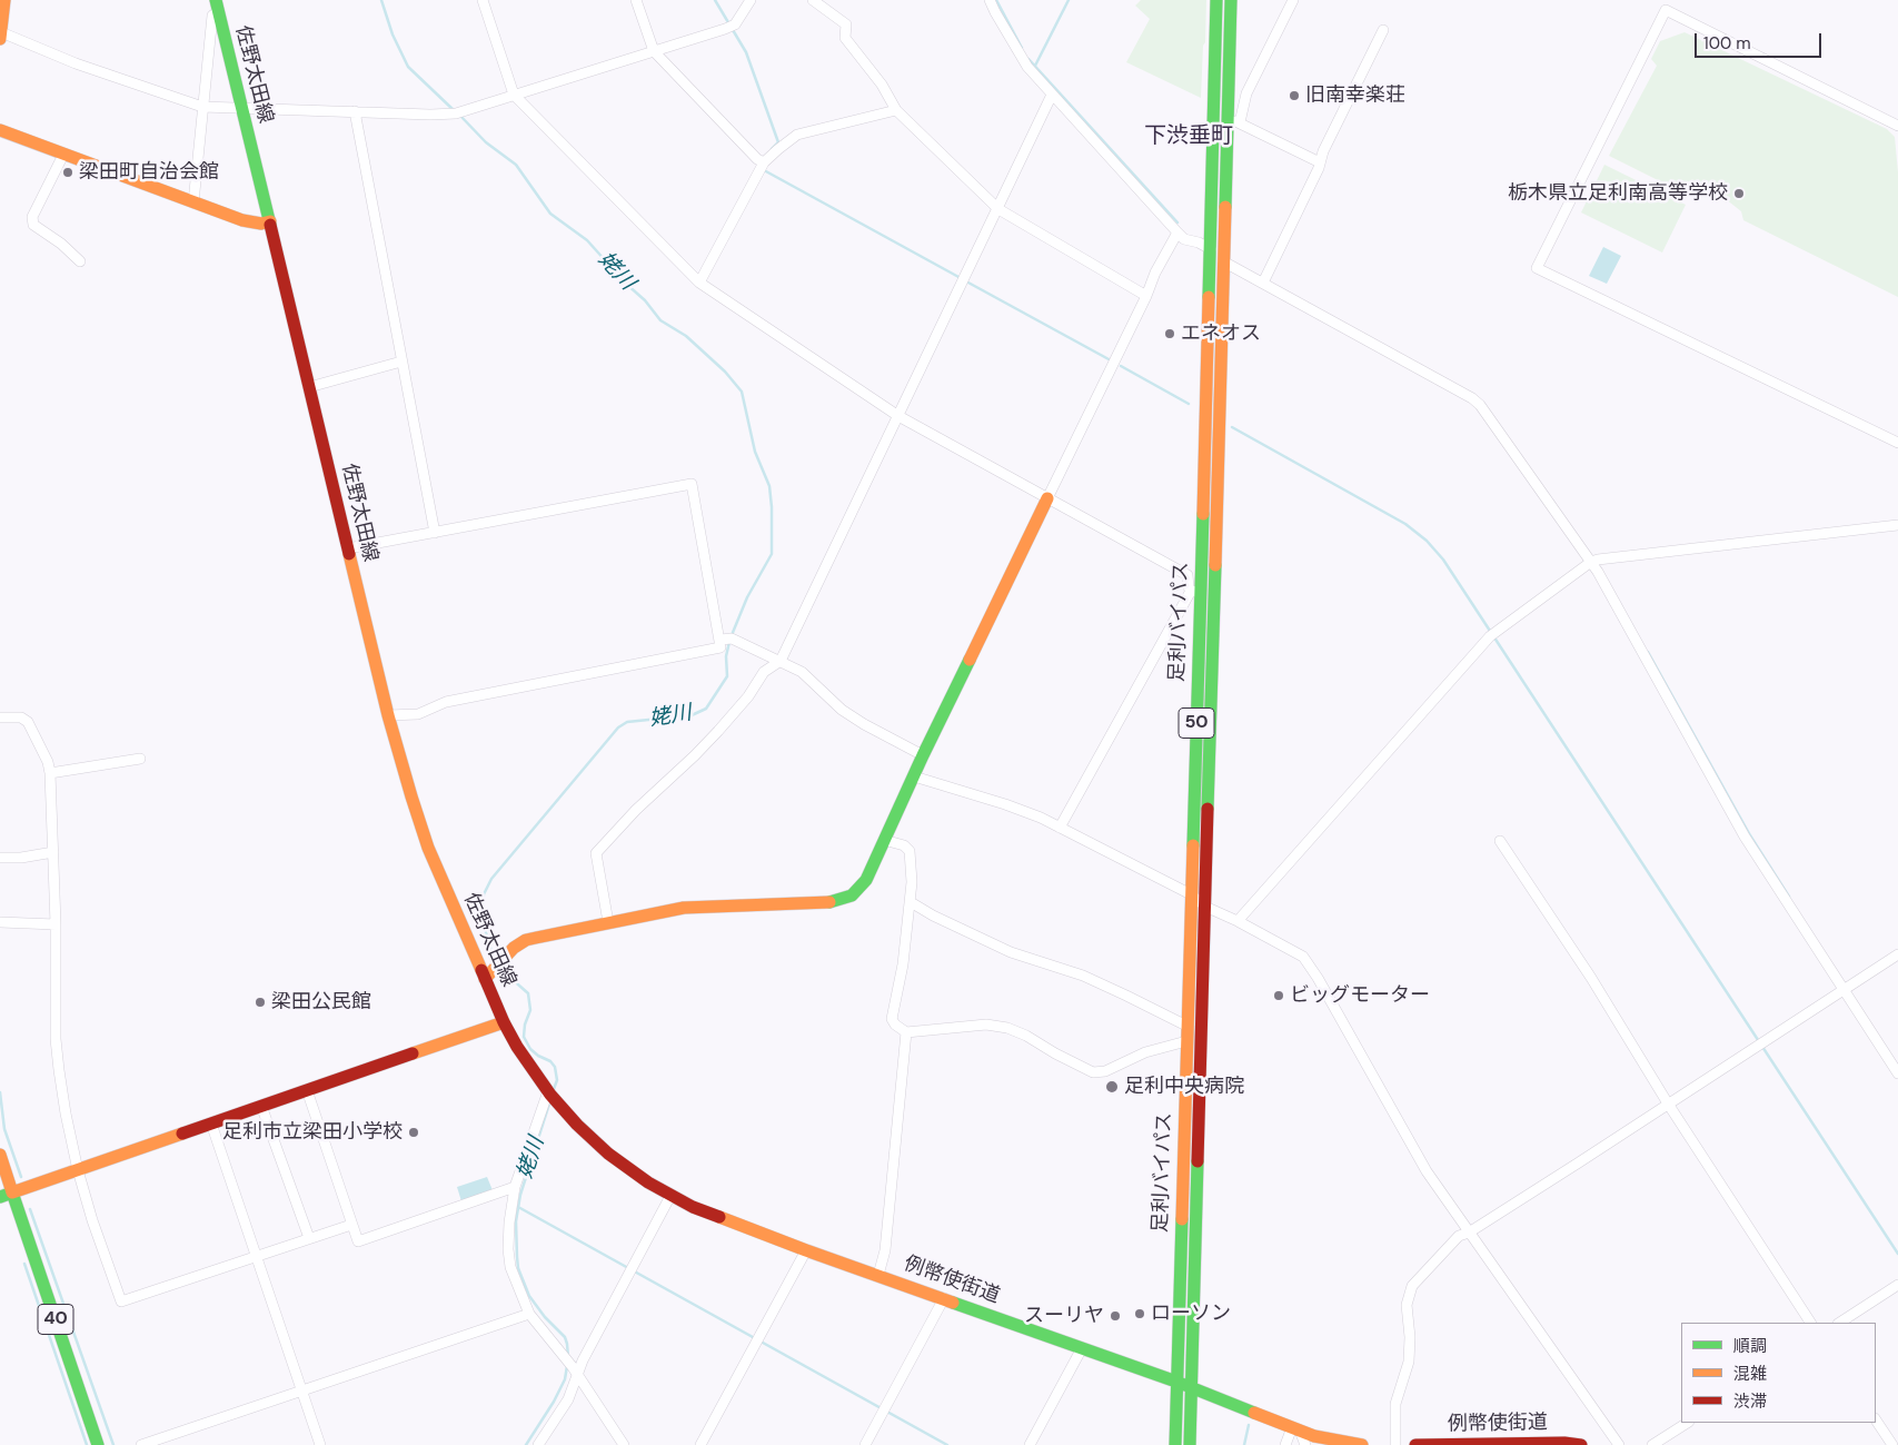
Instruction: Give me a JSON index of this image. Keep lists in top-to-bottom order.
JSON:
{
  "streets": {
    "main road": [
      "佐野太田線",
      "足利バイパス",
      "50",
      "例幣使街道",
      "40"
    ]
  },
  "crossings": [
    ["佐野太田線", "例幣使街道"],
    ["足利バイパス", "例幣使街道"]
  ],
  "districts": ["下渋垂町"],
  "water": ["姥川"],
  "places": [
    "旧南幸楽荘",
    "梁田町自治会館",
    "栃木県立足利南高等学校",
    "エネオス",
    "ビッグモーター",
    "梁田公民館",
    "足利中央病院",
    "足利市立梁田小学校",
    "ローソン",
    "スーリヤ"
  ],
  "legend": ["順調", "混雑", "渋滞"],
  "scale_bar": "100 m"
}
